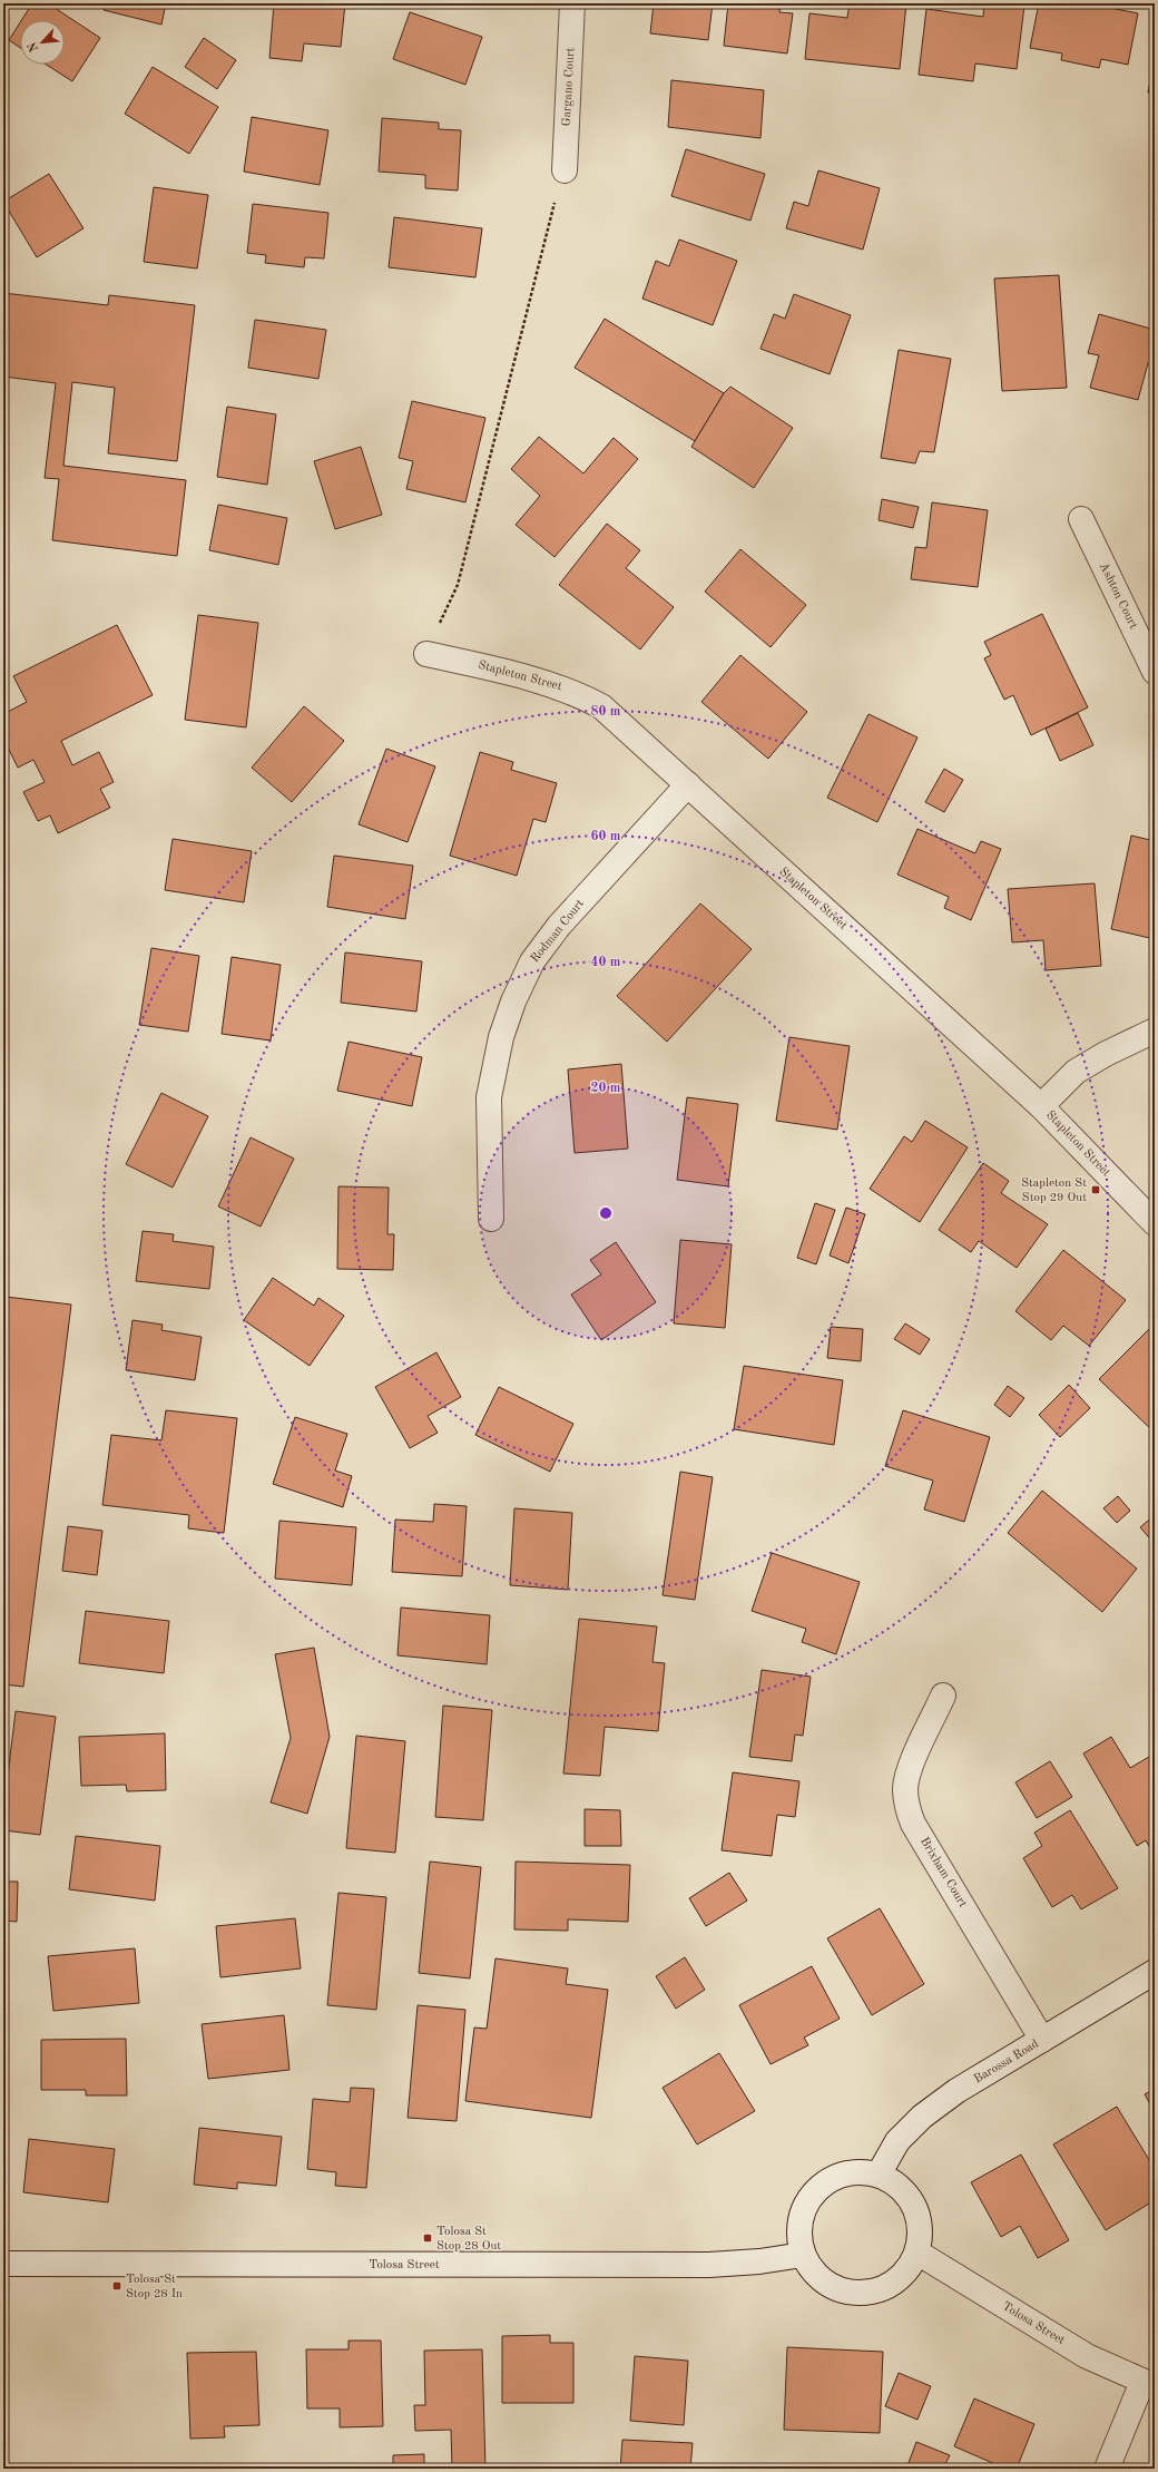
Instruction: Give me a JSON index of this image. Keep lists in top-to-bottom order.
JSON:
{
  "streets": {
    "street": [
      "Gargano Court",
      "Ashton Court",
      "Stapleton Street",
      "Rodman Court",
      "Brixham Court",
      "Barossa Road",
      "Tolosa Street"
    ]
  },
  "crossings": [
    ["Stapleton Street", "Rodman Court"],
    ["Brixham Court", "Barossa Road"],
    ["Barossa Road", "Tolosa Street"]
  ],
  "places": {
    "transit": ["Stapleton St Stop 29 Out", "Tolosa St Stop 28 Out", "Tolosa St Stop 28 In"]
  },
  "north": "bottom left",
  "rings": [
    "80 m",
    "60 m",
    "40 m",
    "20 m"
  ]
}
